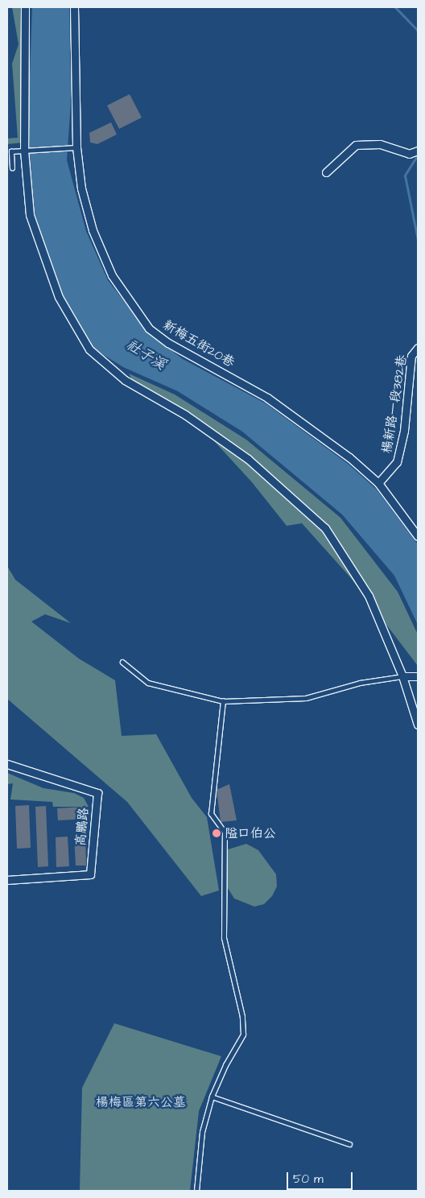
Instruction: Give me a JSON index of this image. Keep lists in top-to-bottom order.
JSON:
{
  "streets": {
    "street": ["新梅五街20巷", "楊新路一段382巷", "高鵬路"]
  },
  "crossings": [
    ["新梅五街20巷", "楊新路一段382巷"]
  ],
  "water": ["社子溪"],
  "parks": ["楊梅區第六公墓"],
  "places": ["隘口伯公"],
  "scale_bar": "50 m"
}
